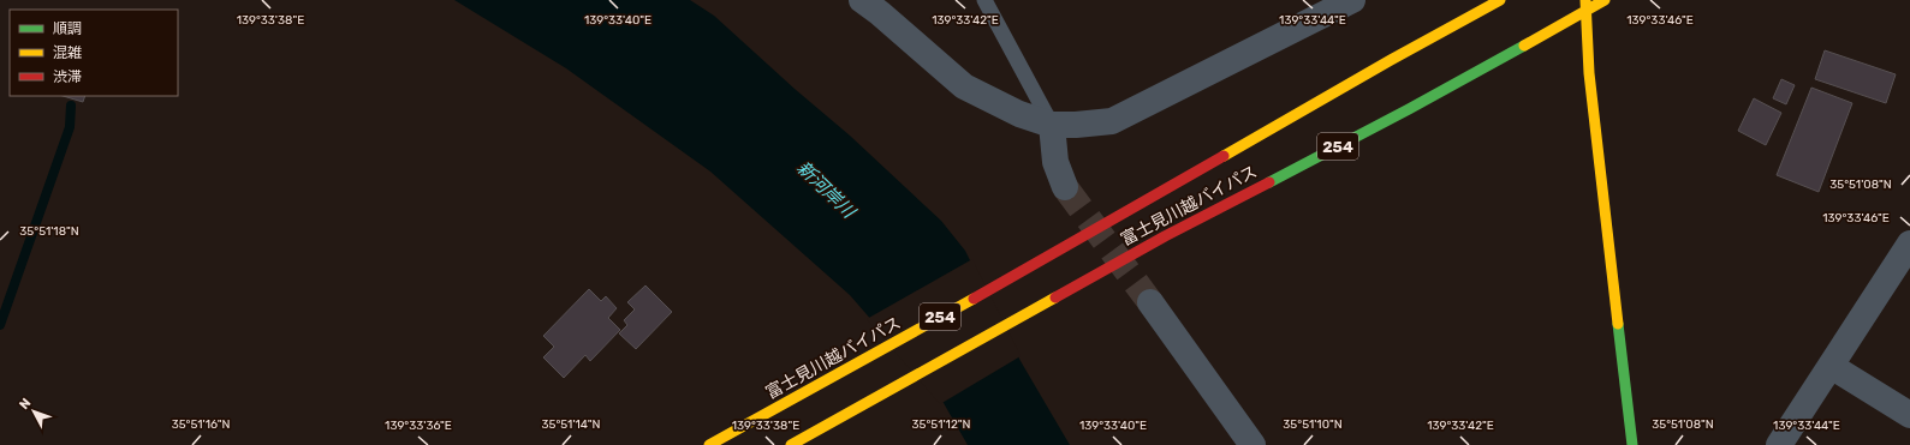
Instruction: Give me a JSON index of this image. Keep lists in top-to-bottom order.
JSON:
{
  "streets": {
    "main road": ["254", "富士見川越バイパス"]
  },
  "water": ["新河岸川"],
  "legend": ["順調", "混雑", "渋滞"],
  "north": "top left",
  "coordinates": [
    "139°33'38\"E",
    "139°33'42\"E",
    "139°33'40\"E",
    "139°33'44\"E",
    "139°33'46\"E",
    "35°51'08\"N",
    "35°51'18\"N",
    "35°51'16\"N",
    "35°51'14\"N",
    "35°51'12\"N",
    "35°51'10\"N",
    "139°33'36\"E"
  ]
}
